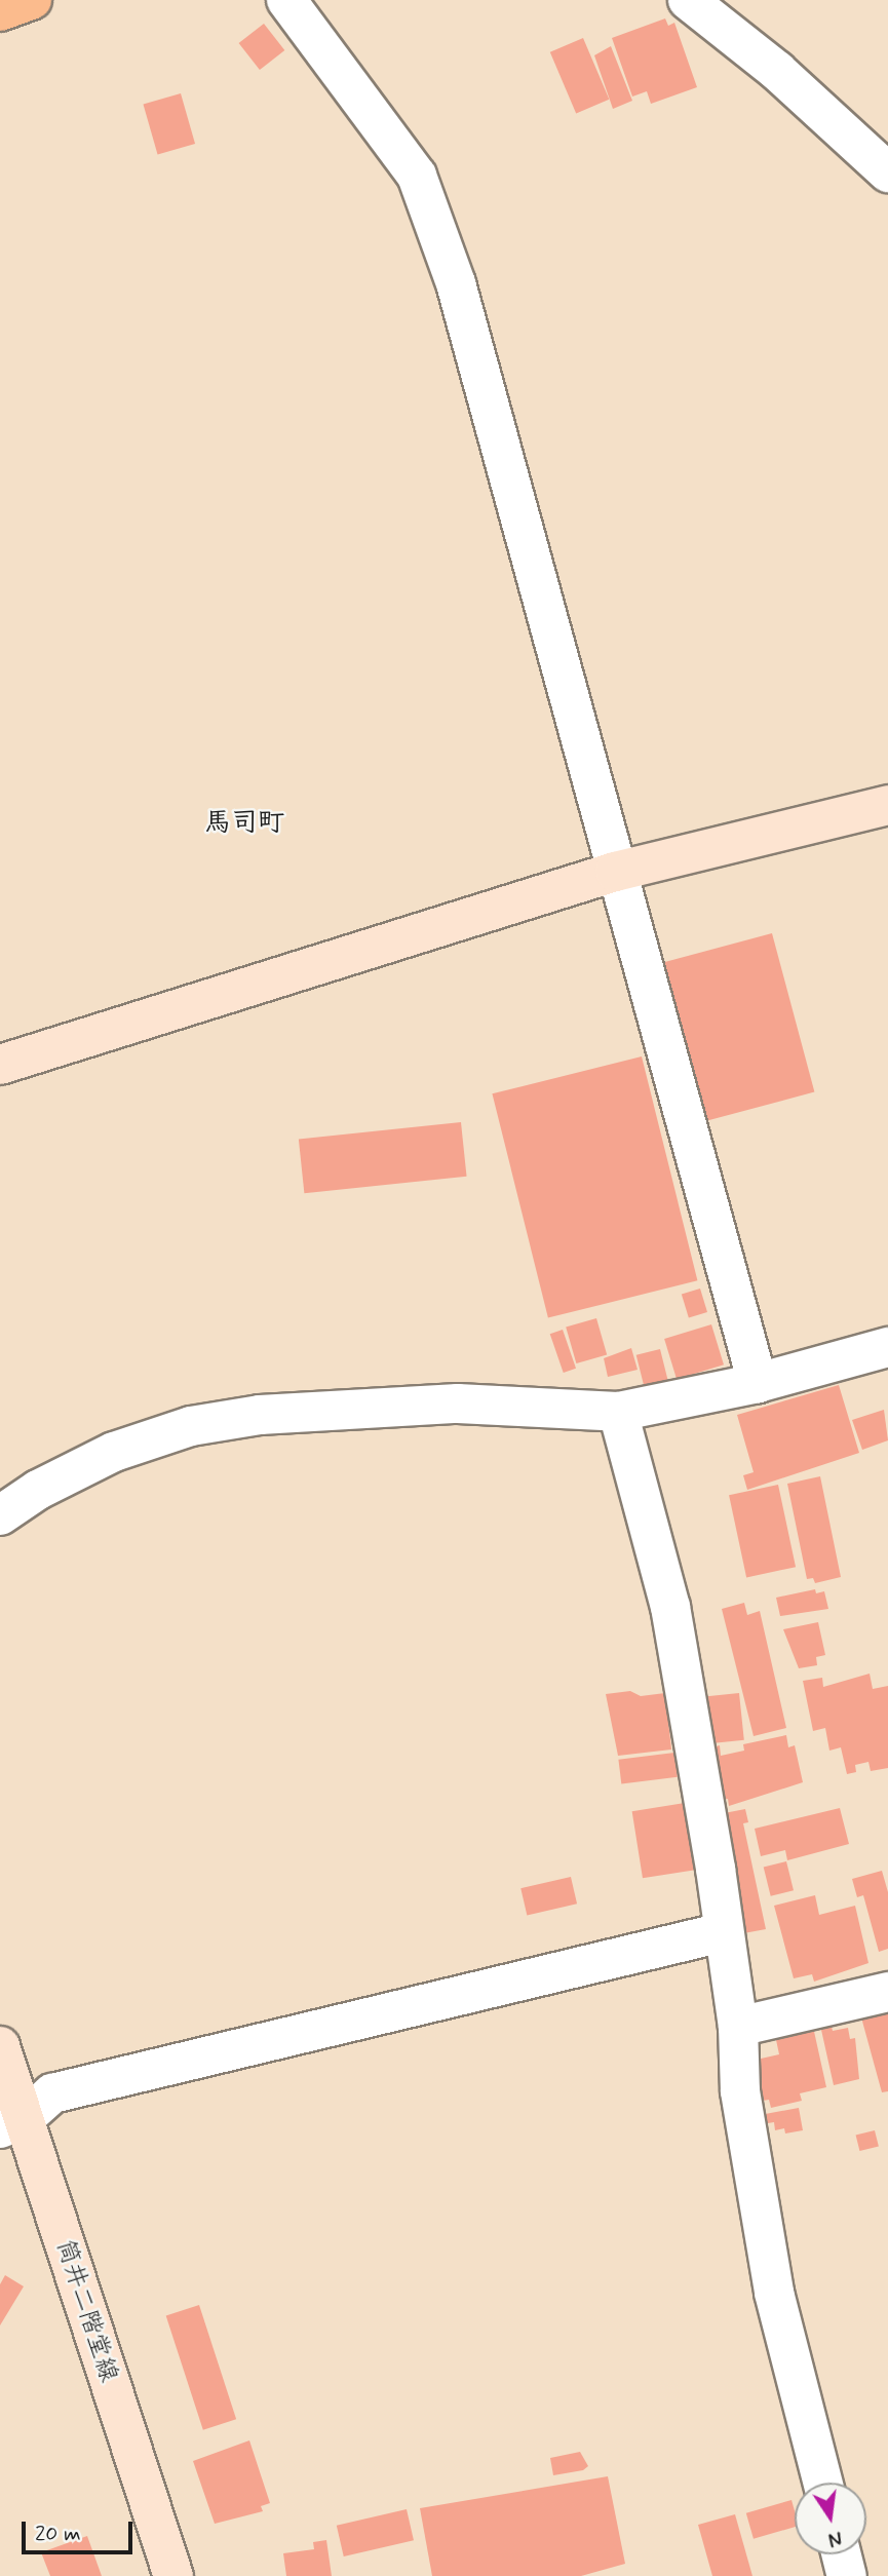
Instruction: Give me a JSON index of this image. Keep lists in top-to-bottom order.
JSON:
{
  "streets": {
    "street": ["筒井二階堂線"]
  },
  "districts": ["馬司町"],
  "scale_bar": "20 m",
  "north": "bottom"
}
